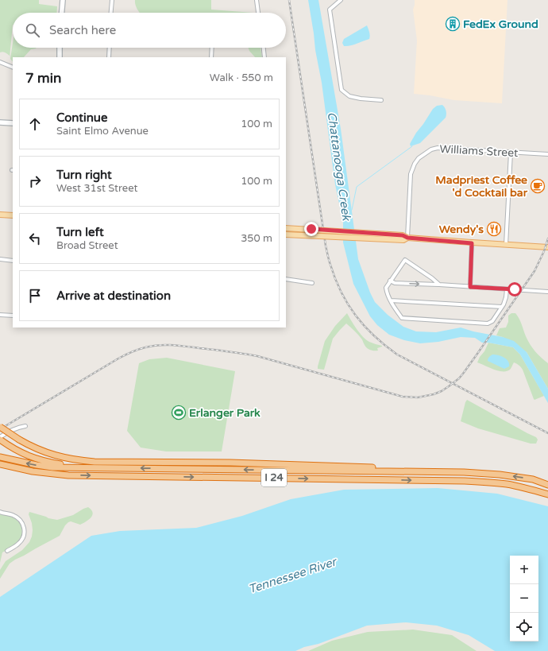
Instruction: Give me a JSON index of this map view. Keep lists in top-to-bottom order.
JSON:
{
  "streets": {
    "highway": ["I 24"],
    "street": ["Williams Street"]
  },
  "water": ["Chattanooga Creek", "Tennessee River"],
  "places": {
    "building": ["FedEx Ground"],
    "cafe": ["Madpriest Coffee 'd Cocktail bar"],
    "restaurant": ["Wendy's"],
    "sports": ["Erlanger Park"]
  },
  "page": {
    "search": "Search here",
    "heading": ["7 min", "Walk · 550 m"],
    "list": [
      ["Continue", "Saint Elmo Avenue", "100 m"],
      ["Turn right", "West 31st Street", "100 m"],
      ["Turn left", "Broad Street", "350 m"],
      "Arrive at destination"
    ],
    "map_buttons": ["+", "−"]
  }
}
